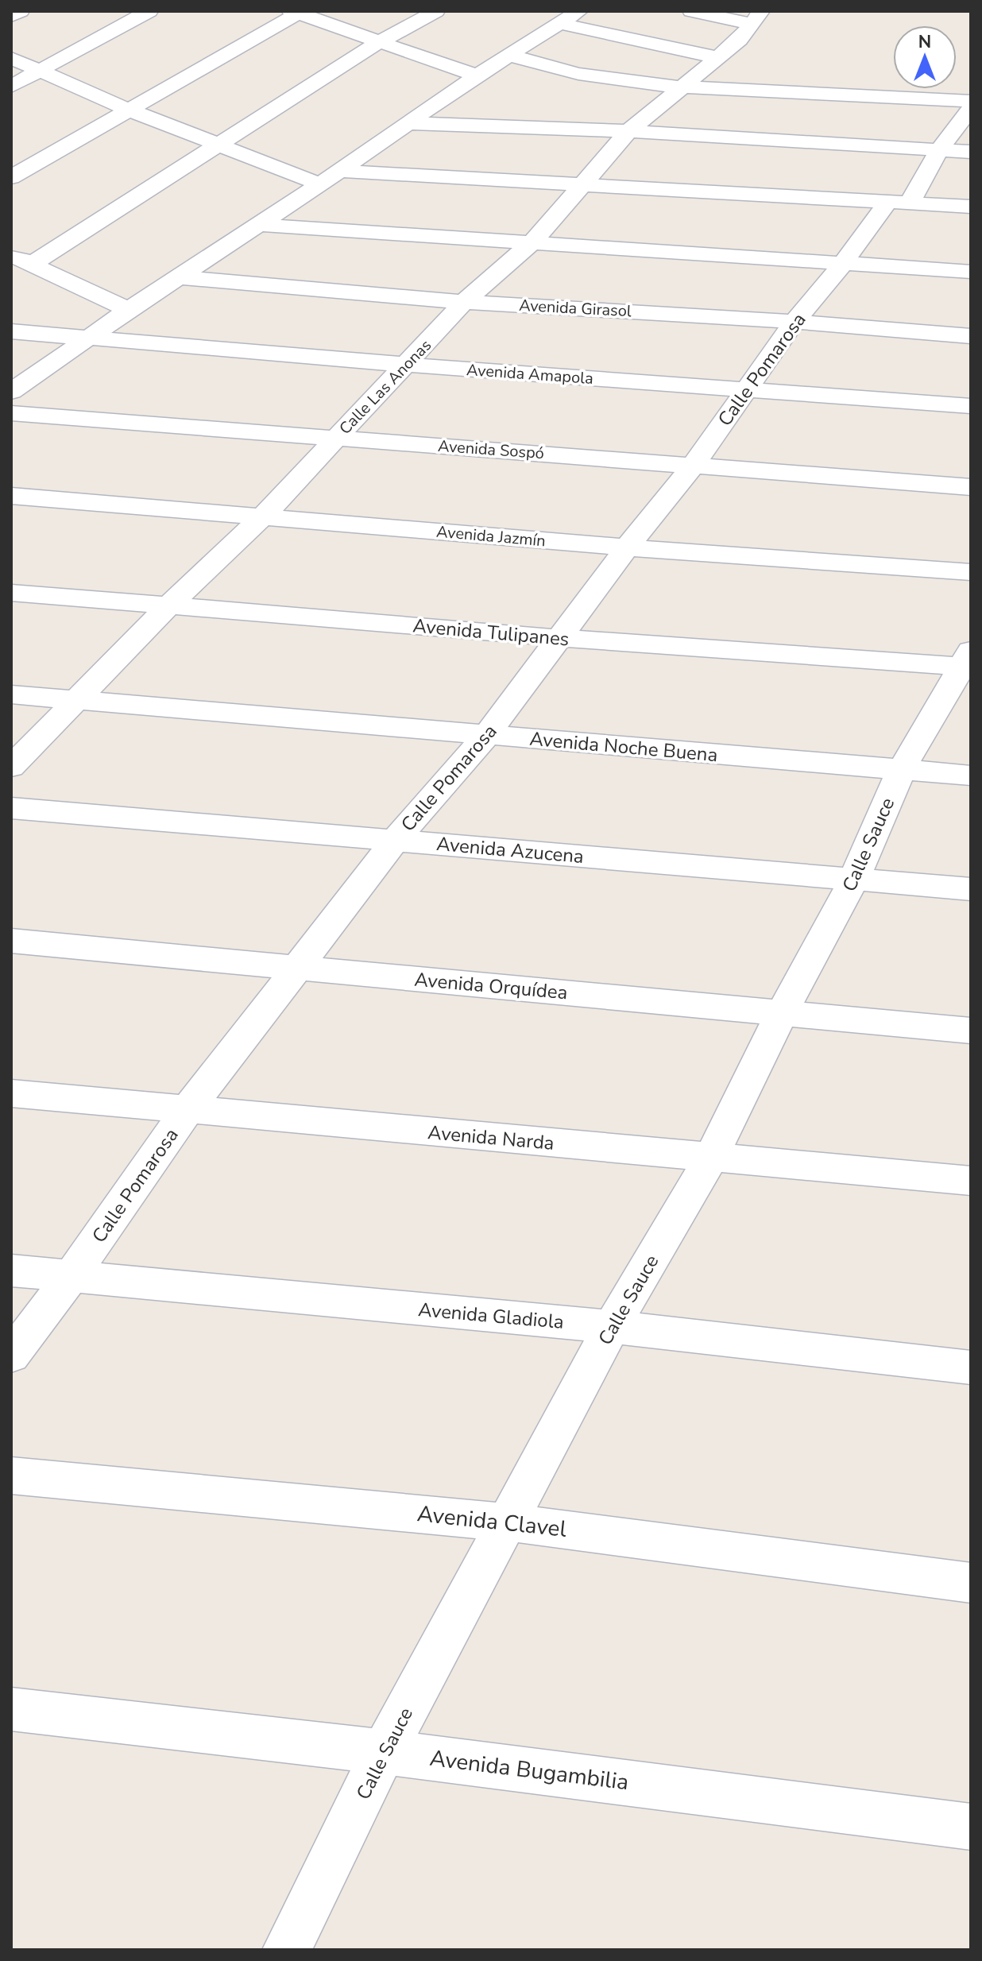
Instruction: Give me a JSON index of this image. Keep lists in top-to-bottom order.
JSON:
{
  "streets": {
    "street": [
      "Avenida Girasol",
      "Calle Pomarosa",
      "Avenida Amapola",
      "Calle Las Anonas",
      "Avenida Sospó",
      "Avenida Jazmín",
      "Avenida Tulipanes",
      "Avenida Noche Buena",
      "Calle Sauce",
      "Avenida Azucena",
      "Avenida Orquídea",
      "Avenida Narda",
      "Avenida Gladiola",
      "Avenida Clavel",
      "Avenida Bugambilia"
    ]
  },
  "crossings": [
    ["Avenida Girasol", "Calle Pomarosa"],
    ["Avenida Girasol", "Calle Las Anonas"],
    ["Calle Pomarosa", "Avenida Amapola"],
    ["Calle Pomarosa", "Avenida Sospó"],
    ["Calle Pomarosa", "Avenida Jazmín"],
    ["Calle Pomarosa", "Avenida Tulipanes"],
    ["Calle Pomarosa", "Avenida Noche Buena"],
    ["Calle Pomarosa", "Avenida Azucena"],
    ["Calle Pomarosa", "Avenida Orquídea"],
    ["Calle Pomarosa", "Avenida Narda"],
    ["Calle Pomarosa", "Avenida Gladiola"],
    ["Avenida Amapola", "Calle Las Anonas"],
    ["Calle Las Anonas", "Avenida Sospó"],
    ["Calle Las Anonas", "Avenida Jazmín"],
    ["Calle Las Anonas", "Avenida Tulipanes"],
    ["Calle Las Anonas", "Avenida Noche Buena"],
    ["Avenida Tulipanes", "Calle Sauce"],
    ["Avenida Noche Buena", "Calle Sauce"],
    ["Calle Sauce", "Avenida Azucena"],
    ["Calle Sauce", "Avenida Orquídea"],
    ["Calle Sauce", "Avenida Narda"],
    ["Calle Sauce", "Avenida Gladiola"],
    ["Calle Sauce", "Avenida Clavel"],
    ["Calle Sauce", "Avenida Bugambilia"]
  ],
  "north": "top"
}
